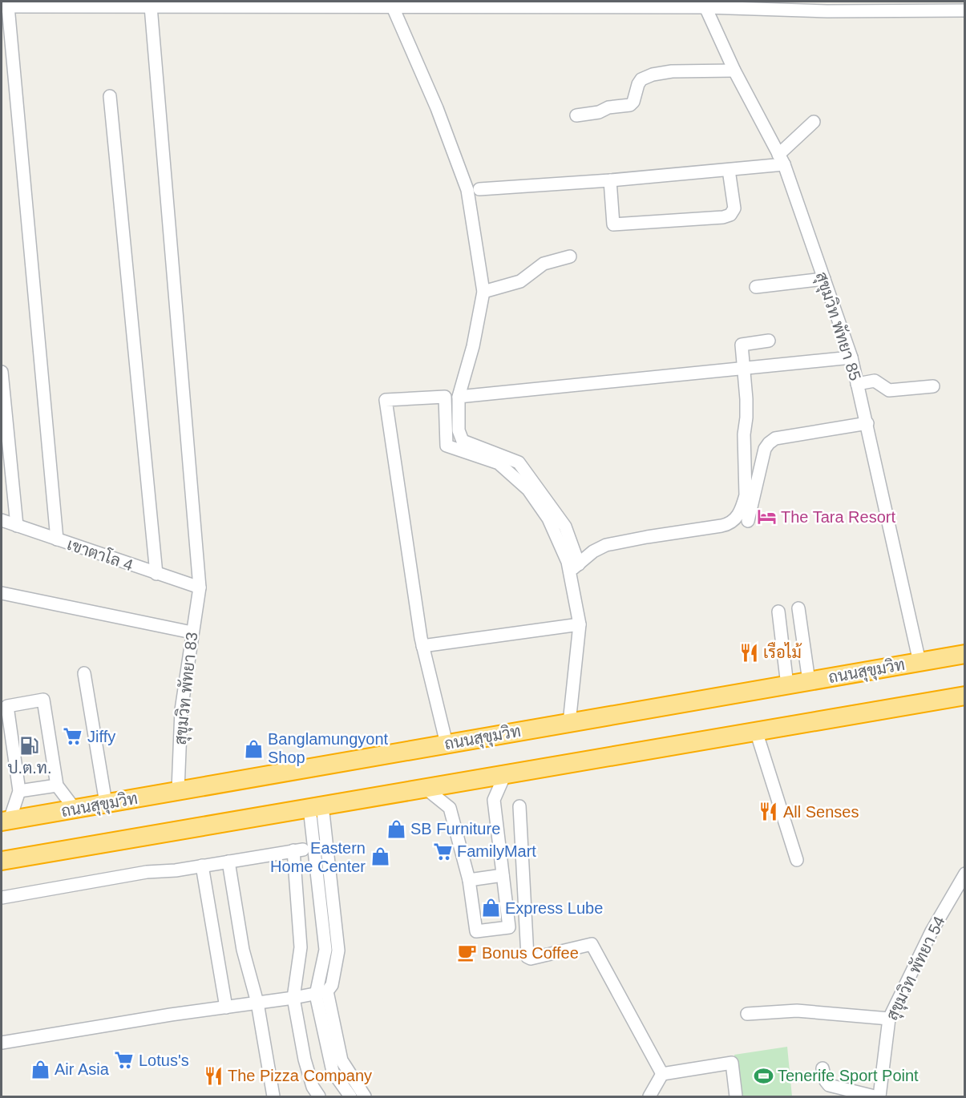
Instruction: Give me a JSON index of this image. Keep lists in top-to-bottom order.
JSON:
{
  "streets": {
    "highway": ["ถนนสุขุมวิท"],
    "street": [
      "สุขุมวิท พัทยา 85",
      "เขาตาโล 4",
      "สุขุมวิท พัทยา 83",
      "สุขุมวิท พัทยา 54"
    ]
  },
  "crossings": [
    ["สุขุมวิท พัทยา 85", "ถนนสุขุมวิท"],
    ["เขาตาโล 4", "สุขุมวิท พัทยา 83"],
    ["ถนนสุขุมวิท", "สุขุมวิท พัทยา 83"]
  ],
  "places": {
    "hotel": ["The Tara Resort"],
    "restaurant": ["เรือไม้", "All Senses", "The Pizza Company"],
    "supermarket": ["Jiffy", "FamilyMart", "Lotus's"],
    "fuel station": ["ป.ต.ท."],
    "shop": [
      "Banglamungyont Shop",
      "SB Furniture",
      "Eastern Home Center",
      "Express Lube",
      "Air Asia"
    ],
    "cafe": ["Bonus Coffee"],
    "sports": ["Tenerife Sport Point"]
  }
}
